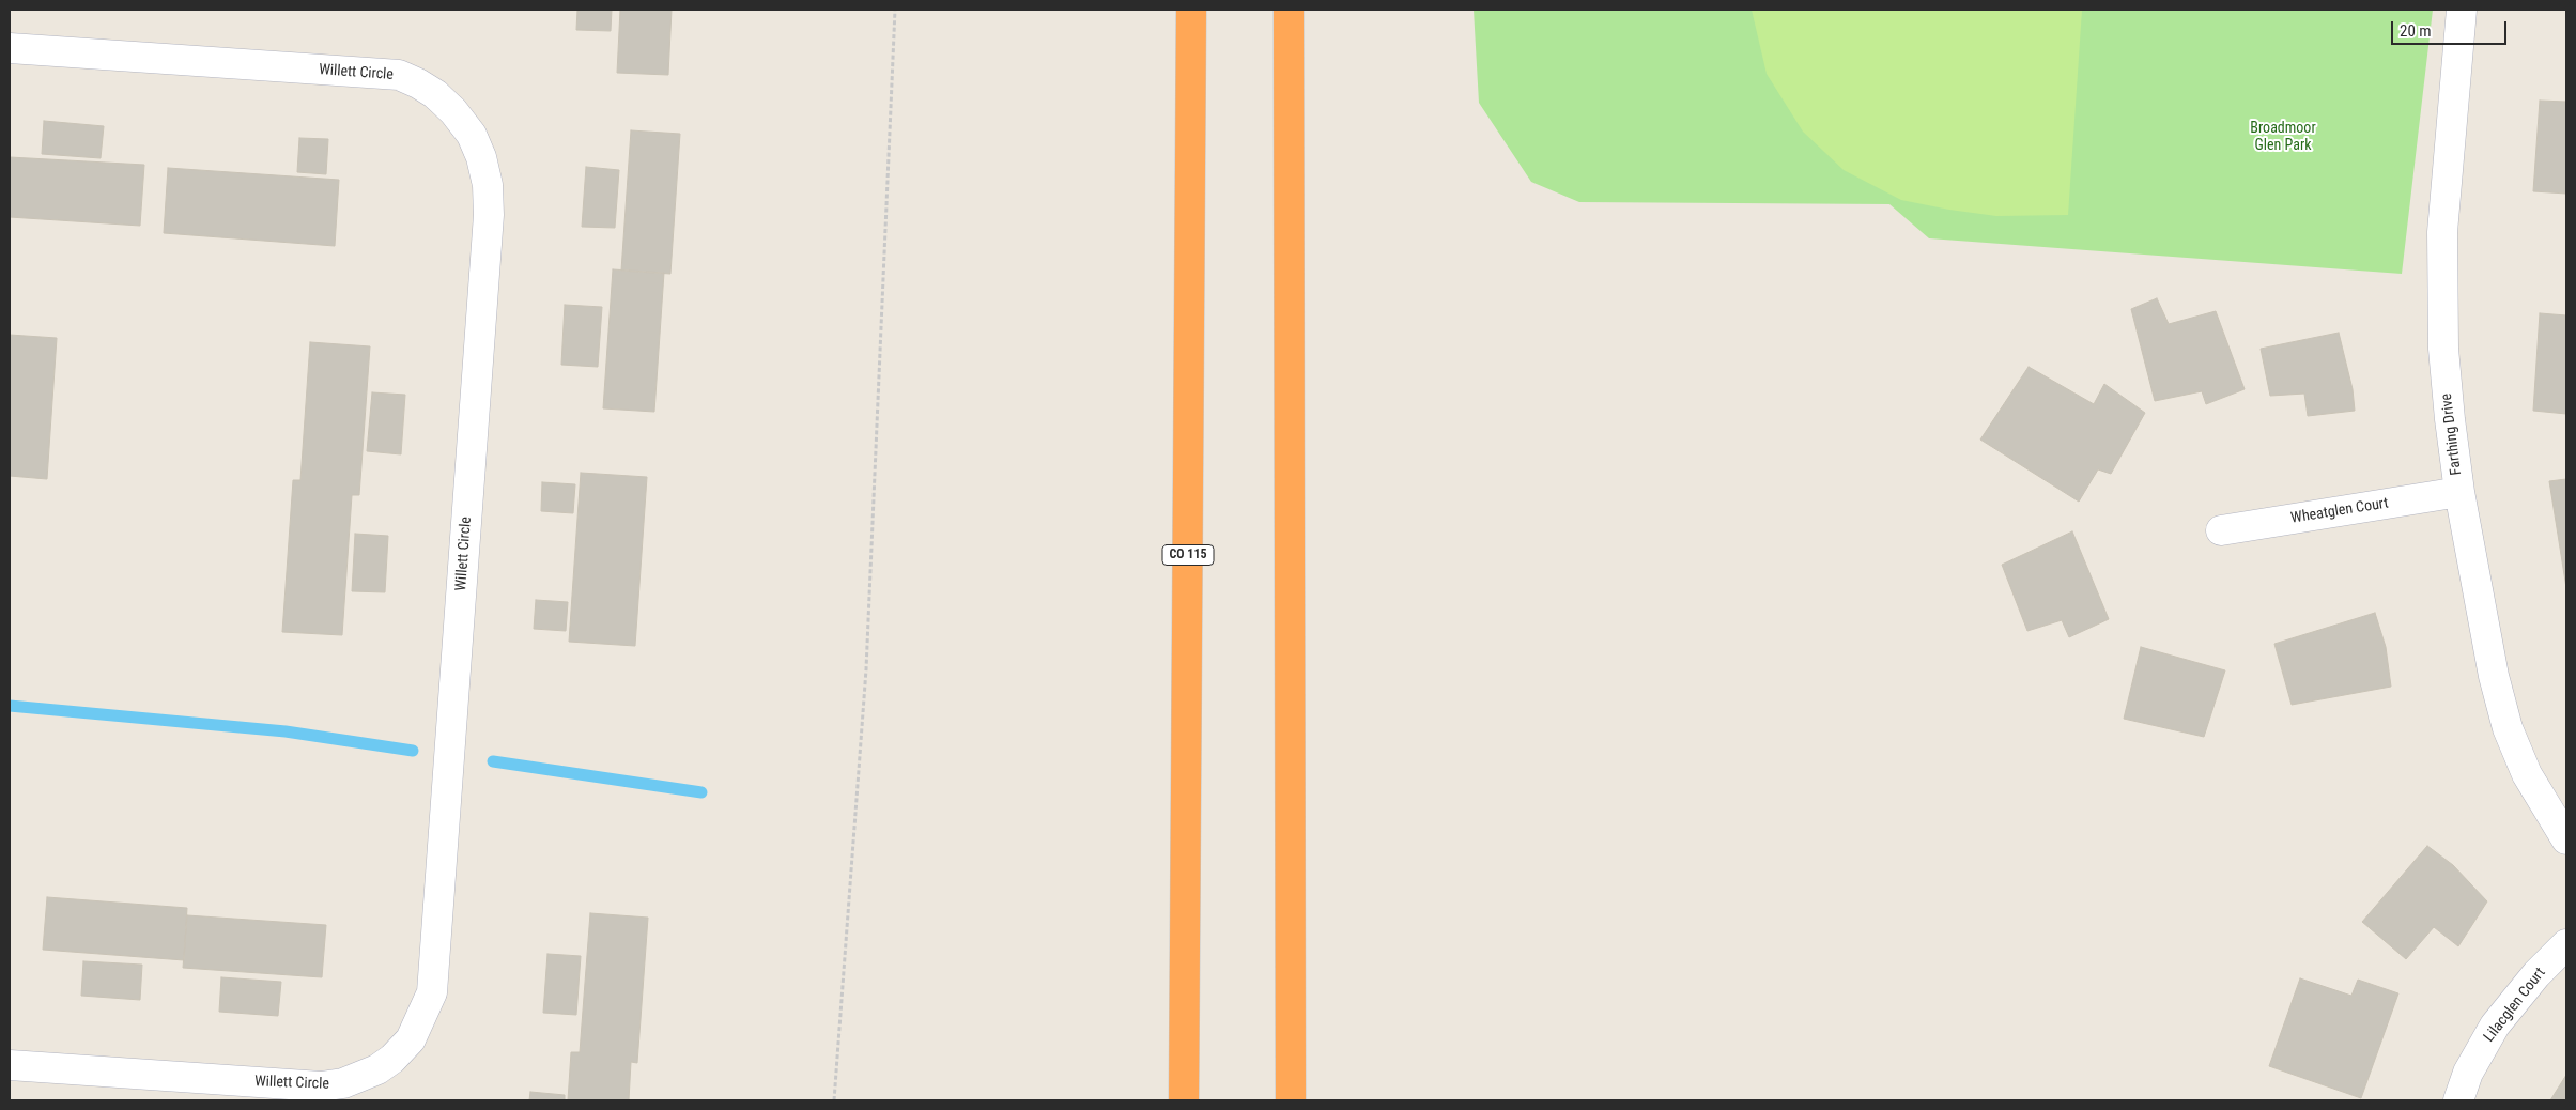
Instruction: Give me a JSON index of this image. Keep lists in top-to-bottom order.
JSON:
{
  "streets": {
    "highway": ["CO 115"],
    "street": [
      "Willett Circle",
      "Farthing Drive",
      "Wheatglen Court",
      "Lilacglen Court"
    ]
  },
  "crossings": [
    ["Farthing Drive", "Wheatglen Court"]
  ],
  "parks": ["Broadmoor Glen Park"],
  "scale_bar": "20 m"
}
